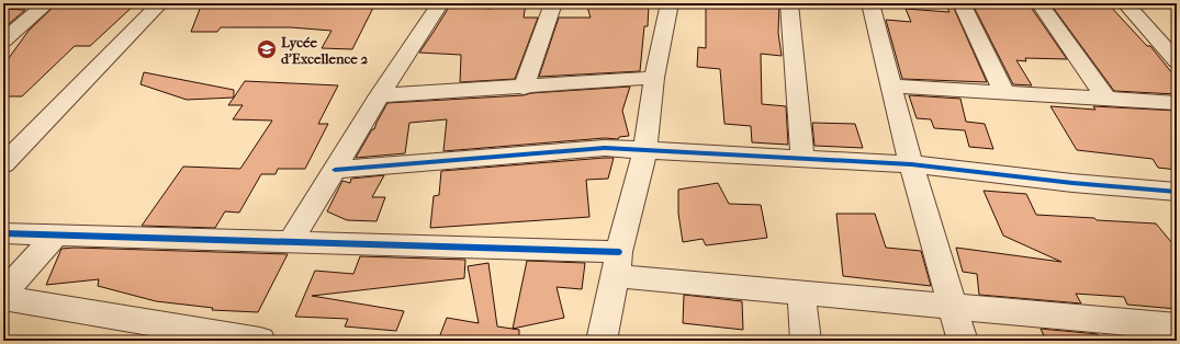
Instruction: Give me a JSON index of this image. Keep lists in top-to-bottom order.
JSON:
{
  "places": {
    "school or university": ["Lycée d'Excellence 2"]
  }
}
